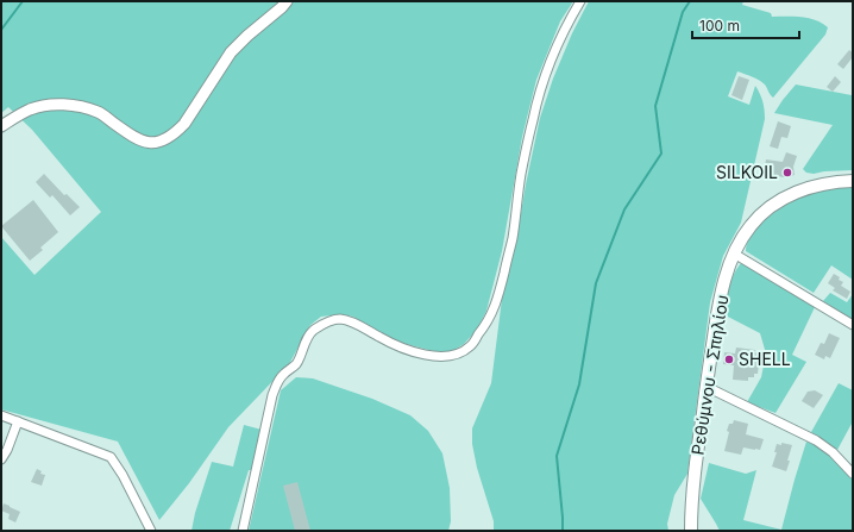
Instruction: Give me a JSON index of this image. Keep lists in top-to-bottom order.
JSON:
{
  "streets": {
    "main road": ["Ρεθύμνου - Σπηλίου"]
  },
  "places": ["SILKOIL", "SHELL"],
  "scale_bar": "100 m"
}
